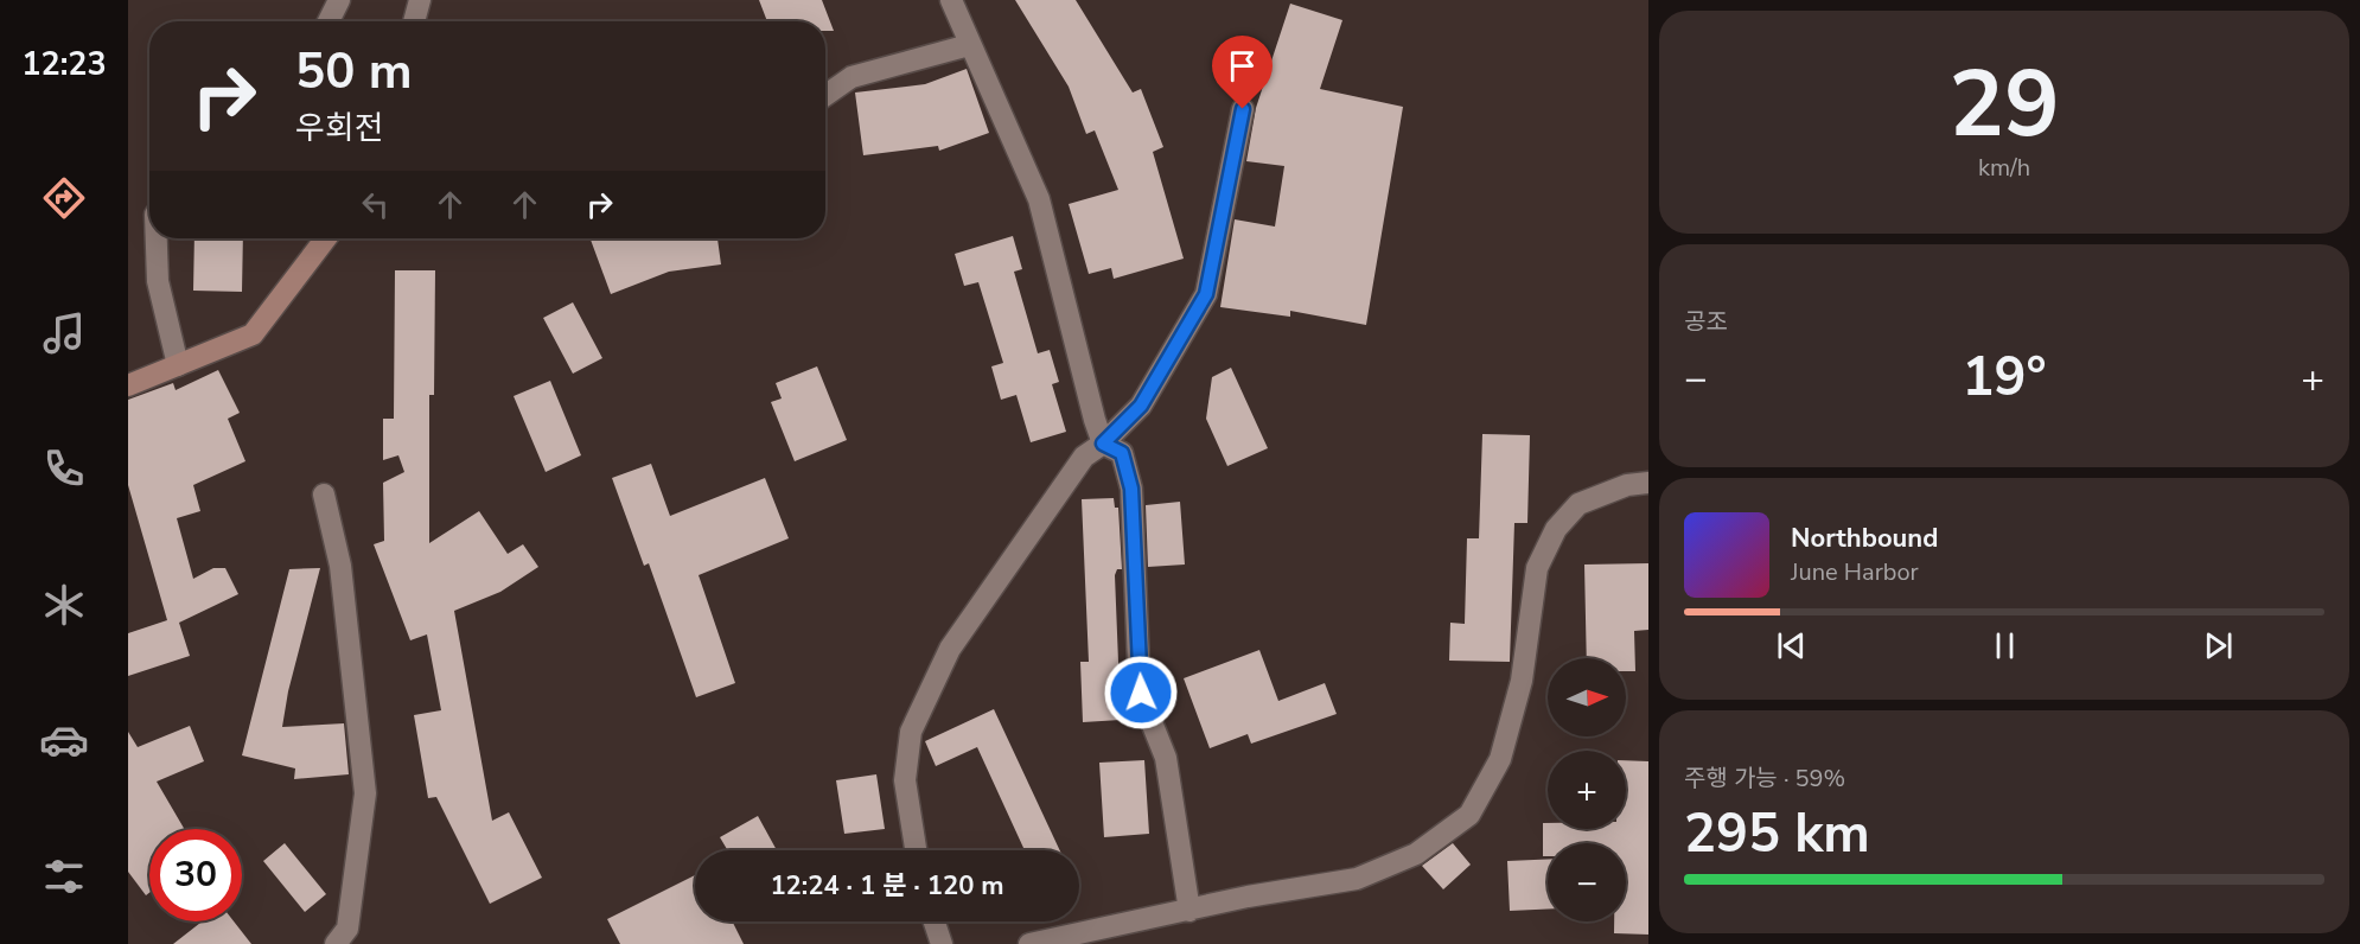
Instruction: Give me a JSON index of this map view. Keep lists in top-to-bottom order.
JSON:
{
  "north": "right",
  "page": {
    "tabs": "12:23",
    "tile": [
      ["29", "km/h"],
      "공조",
      ["주행 가능 · 59%", "295 km"]
    ],
    "turn": ["50 m", "우회전"],
    "heat": ["−", "19°", "+"],
    "song": ["Northbound", "June Harbor"],
    "map_buttons": ["+", "−"],
    "limit": "30",
    "trip": "12:24 · 1 분 · 120 m"
  }
}
